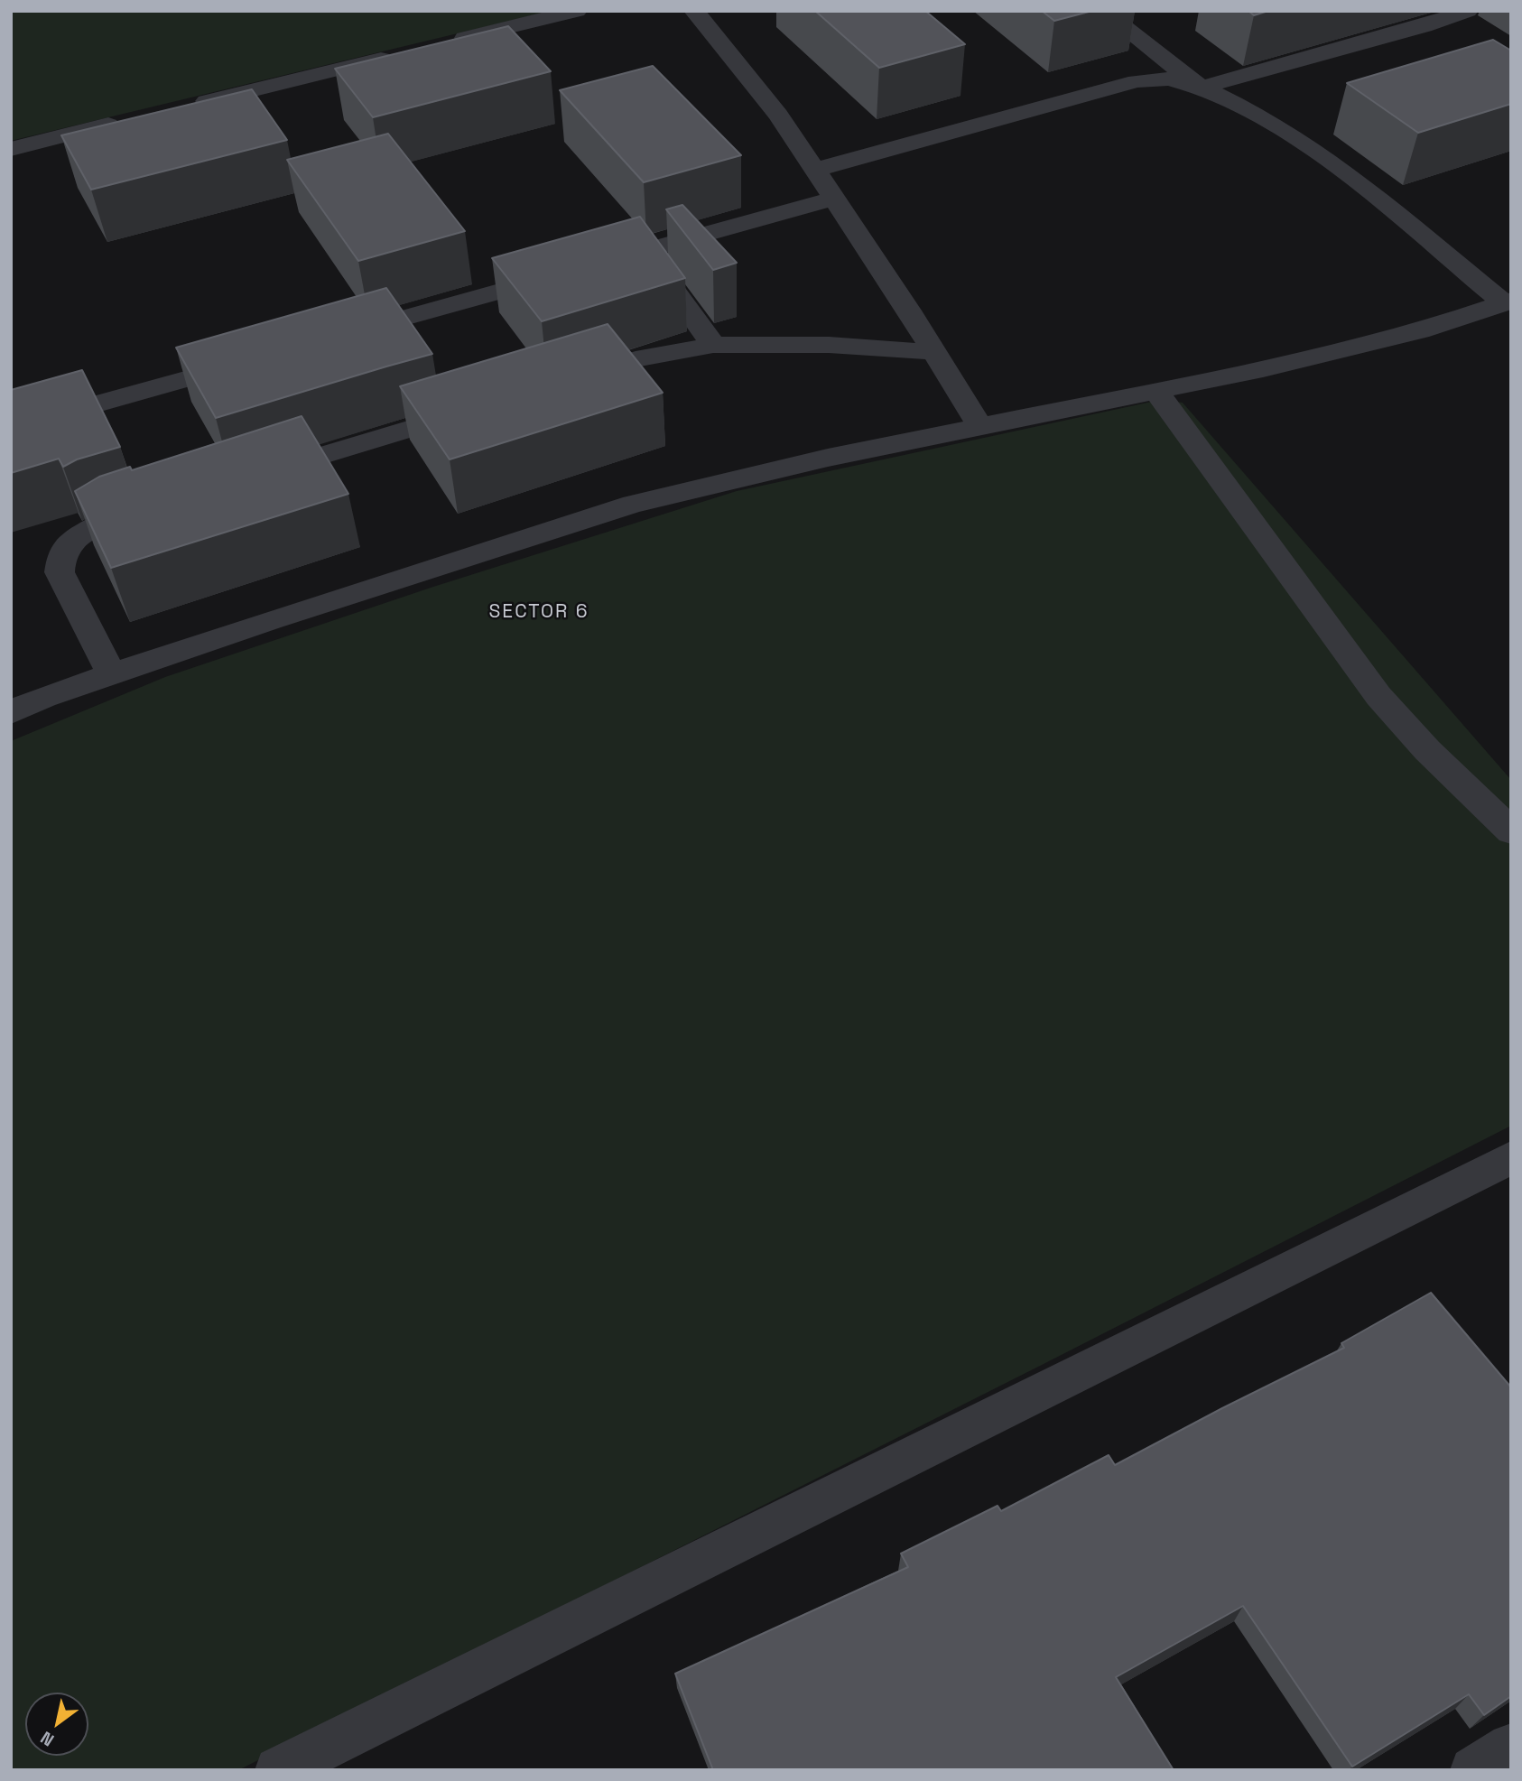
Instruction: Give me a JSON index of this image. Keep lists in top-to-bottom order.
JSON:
{
  "districts": ["SECTOR 6"],
  "north": "bottom left"
}
